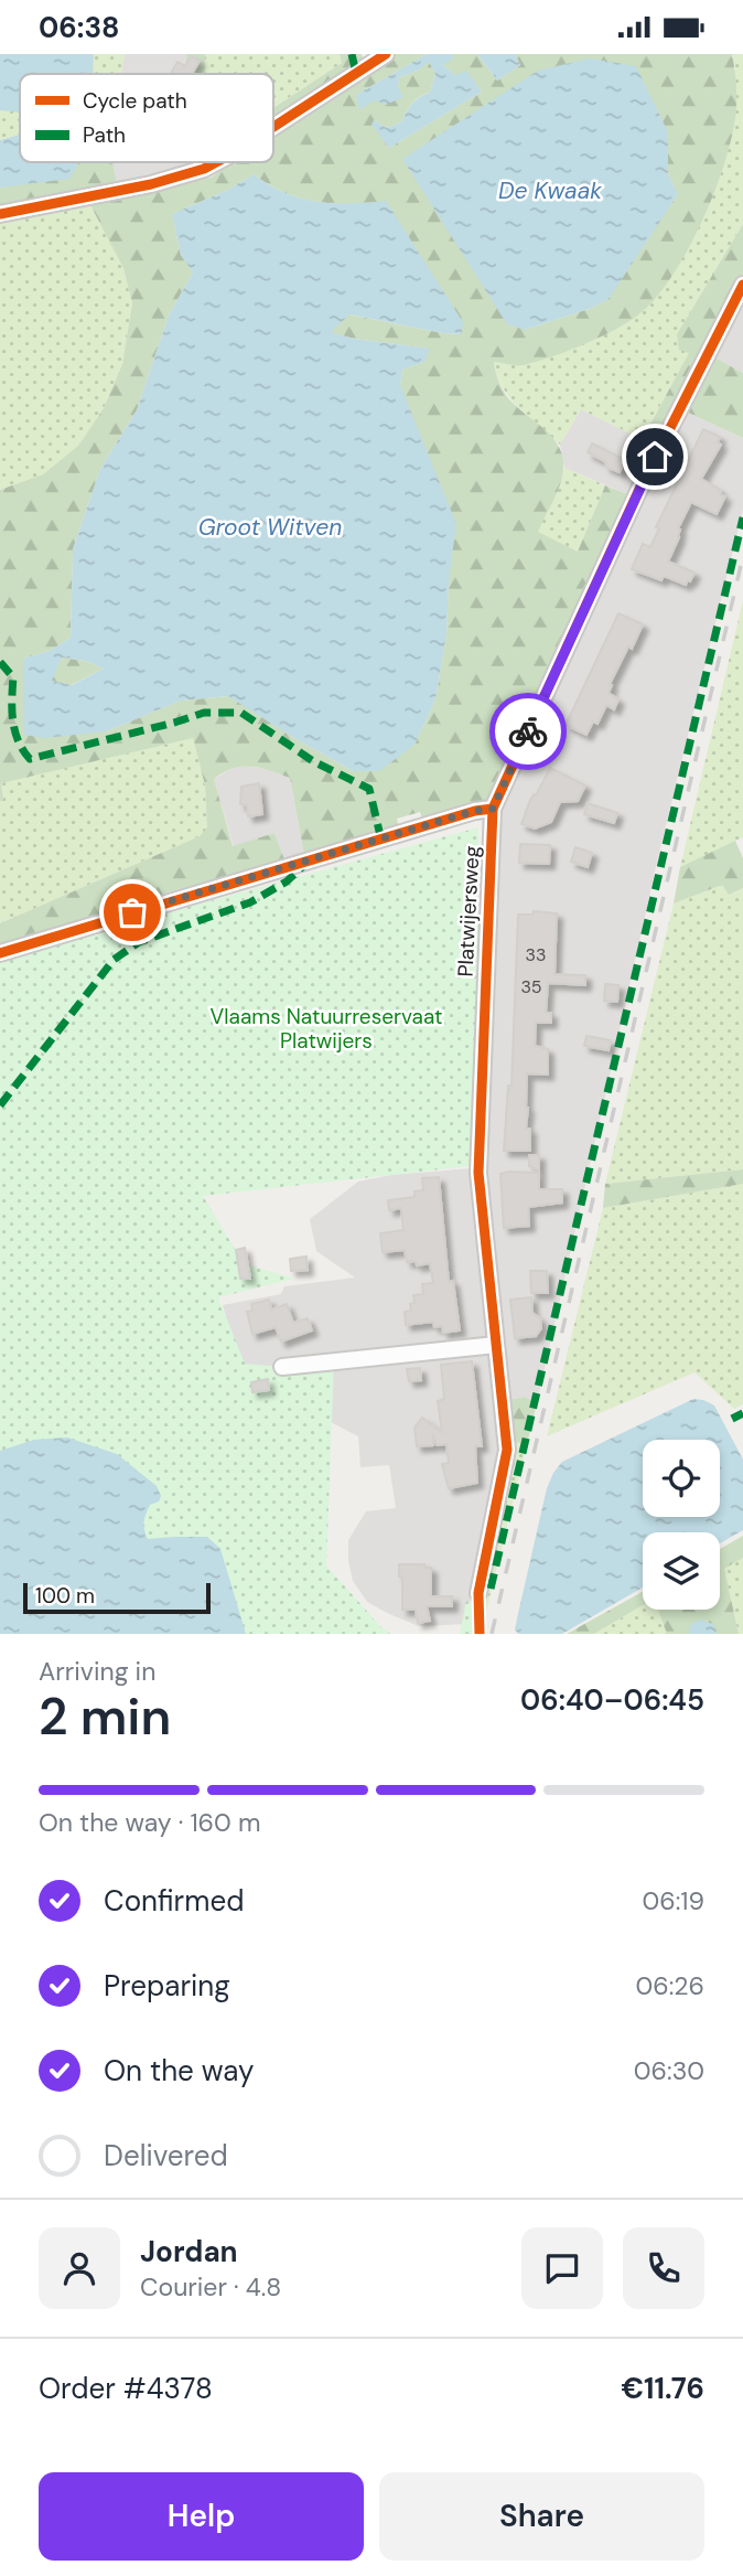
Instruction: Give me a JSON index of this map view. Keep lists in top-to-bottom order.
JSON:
{
  "streets": {
    "street": ["Platwijersweg"]
  },
  "water": ["De Kwaak", "Groot Witven"],
  "parks": ["Vlaams Natuurreservaat Platwijers"],
  "house_numbers": ["33", "35"],
  "legend": ["Cycle path", "Path"],
  "scale_bar": "100 m",
  "page": {
    "status": "06:38",
    "scale": "100 m",
    "heading": ["2 min", "Arriving in", "06:40–06:45"],
    "panel": [
      "Jordan",
      "Courier · 4.8",
      "Order #4378",
      "€11.76"
    ],
    "bar": "On the way · 160 m",
    "list": [
      ["Confirmed", "06:19"],
      ["Preparing", "06:26"],
      ["On the way", "06:30"],
      "Delivered"
    ],
    "buttons": ["Help", "Share"]
  }
}
